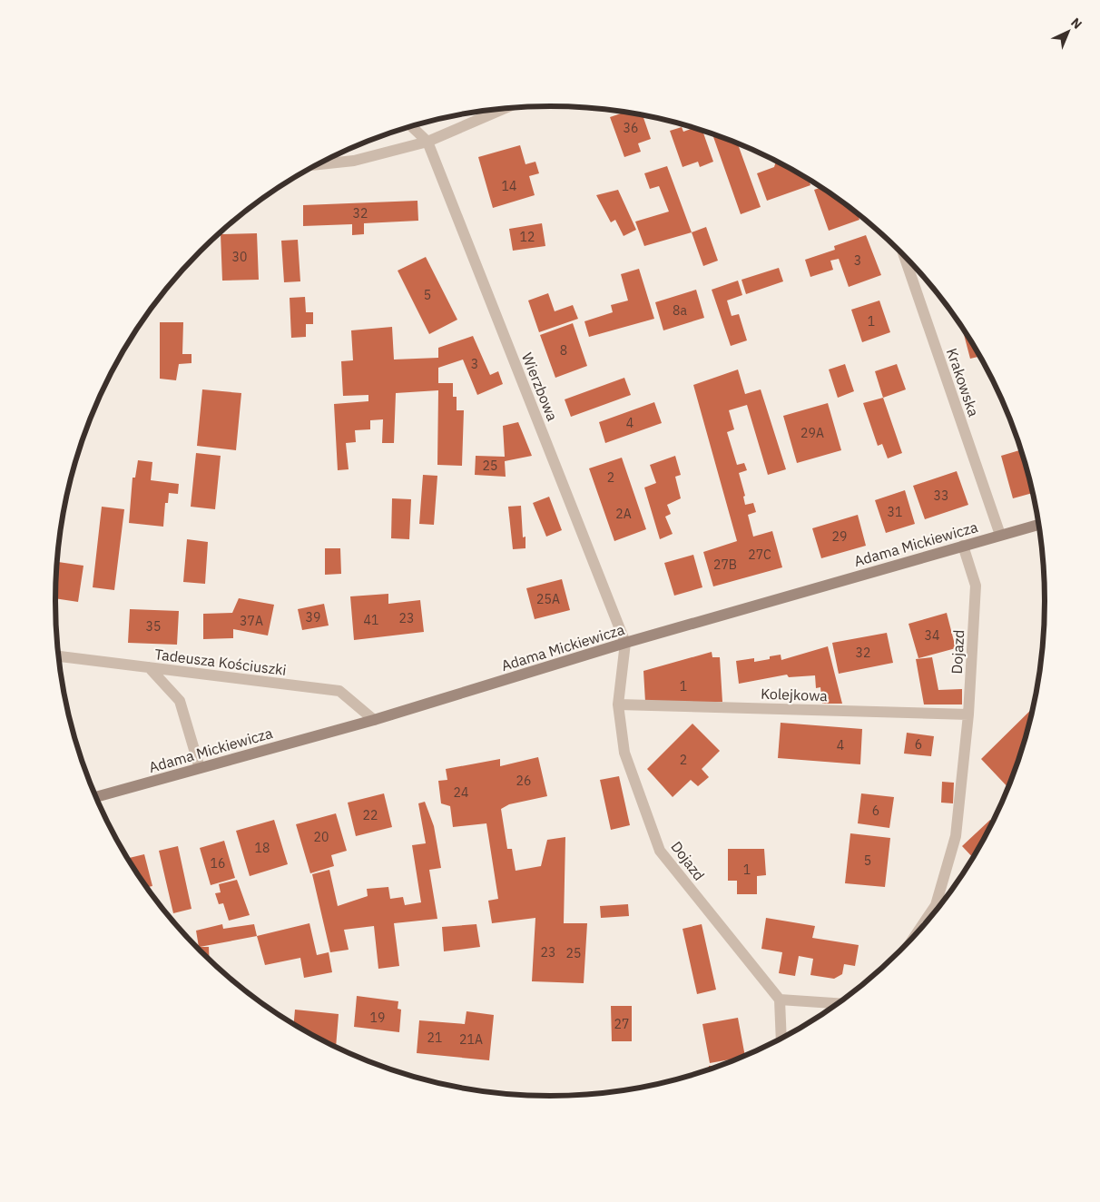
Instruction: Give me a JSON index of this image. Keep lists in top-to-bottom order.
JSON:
{
  "streets": {
    "main road": ["Adama Mickiewicza"],
    "street": [
      "Krakowska",
      "Wierzbowa",
      "Dojazd",
      "Tadeusza Kościuszki",
      "Kolejkowa"
    ]
  },
  "crossings": [
    ["Krakowska", "Adama Mickiewicza"],
    ["Wierzbowa", "Adama Mickiewicza"],
    ["Wierzbowa", "Dojazd"],
    ["Adama Mickiewicza", "Dojazd"],
    ["Adama Mickiewicza", "Tadeusza Kościuszki"],
    ["Dojazd", "Kolejkowa"]
  ],
  "house_numbers": [
    "36",
    "14",
    "32",
    "12",
    "30",
    "3",
    "5",
    "8a",
    "1",
    "8",
    "3",
    "4",
    "29A",
    "25",
    "2",
    "33",
    "31",
    "2A",
    "29",
    "27C",
    "27B",
    "25A",
    "39",
    "23",
    "41",
    "37A",
    "35",
    "34",
    "32",
    "1",
    "6",
    "4",
    "2",
    "26",
    "24",
    "6",
    "22",
    "20",
    "18",
    "5",
    "16",
    "1",
    "23",
    "25",
    "19",
    "27",
    "21",
    "21A"
  ],
  "north": "top right"
}
